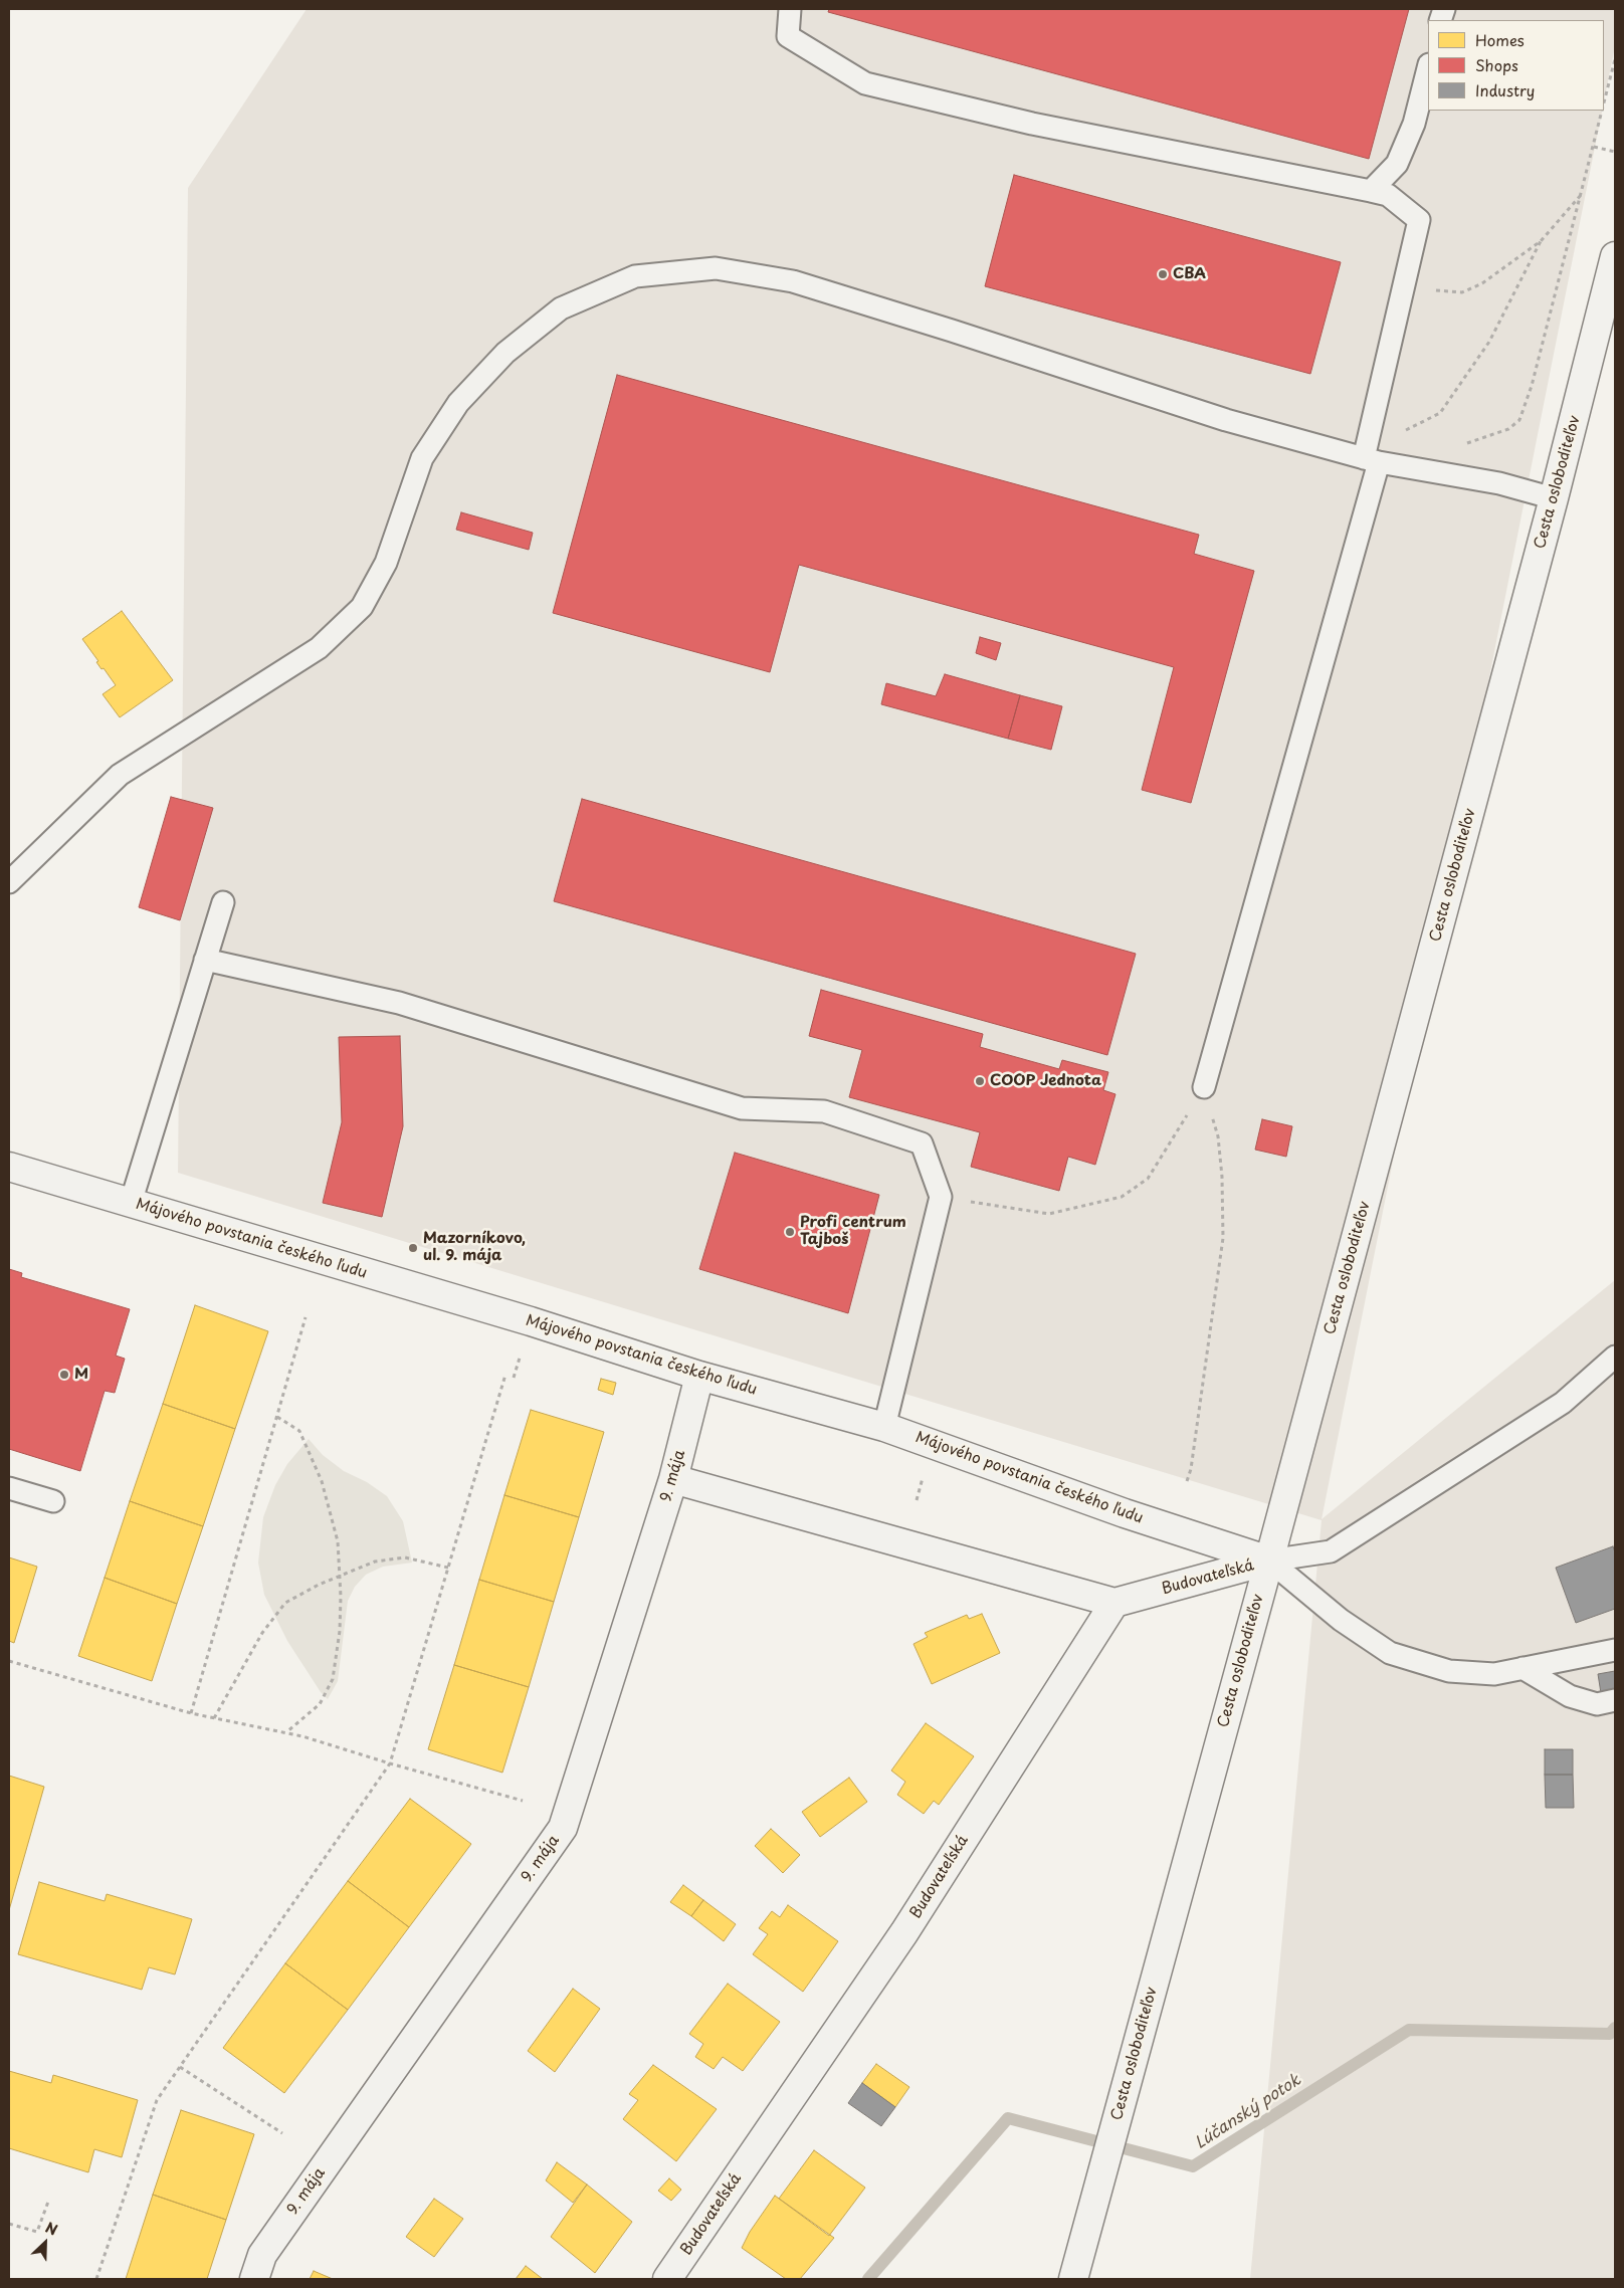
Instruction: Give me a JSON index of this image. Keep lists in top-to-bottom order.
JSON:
{
  "streets": {
    "street": [
      "Cesta osloboditeľov",
      "Májového povstania českého ľudu",
      "9. mája",
      "Budovateľská"
    ]
  },
  "crossings": [
    ["Cesta osloboditeľov", "Májového povstania českého ľudu"],
    ["Cesta osloboditeľov", "Budovateľská"],
    ["Májového povstania českého ľudu", "9. mája"],
    ["Májového povstania českého ľudu", "Budovateľská"]
  ],
  "water": ["Lúčanský potok"],
  "places": [
    "CBA",
    "COOP Jednota",
    "Profi centrum Tajboš",
    "Mazorníkovo, ul. 9. mája",
    "M"
  ],
  "legend": ["Homes", "Shops", "Industry"],
  "north": "top right"
}
